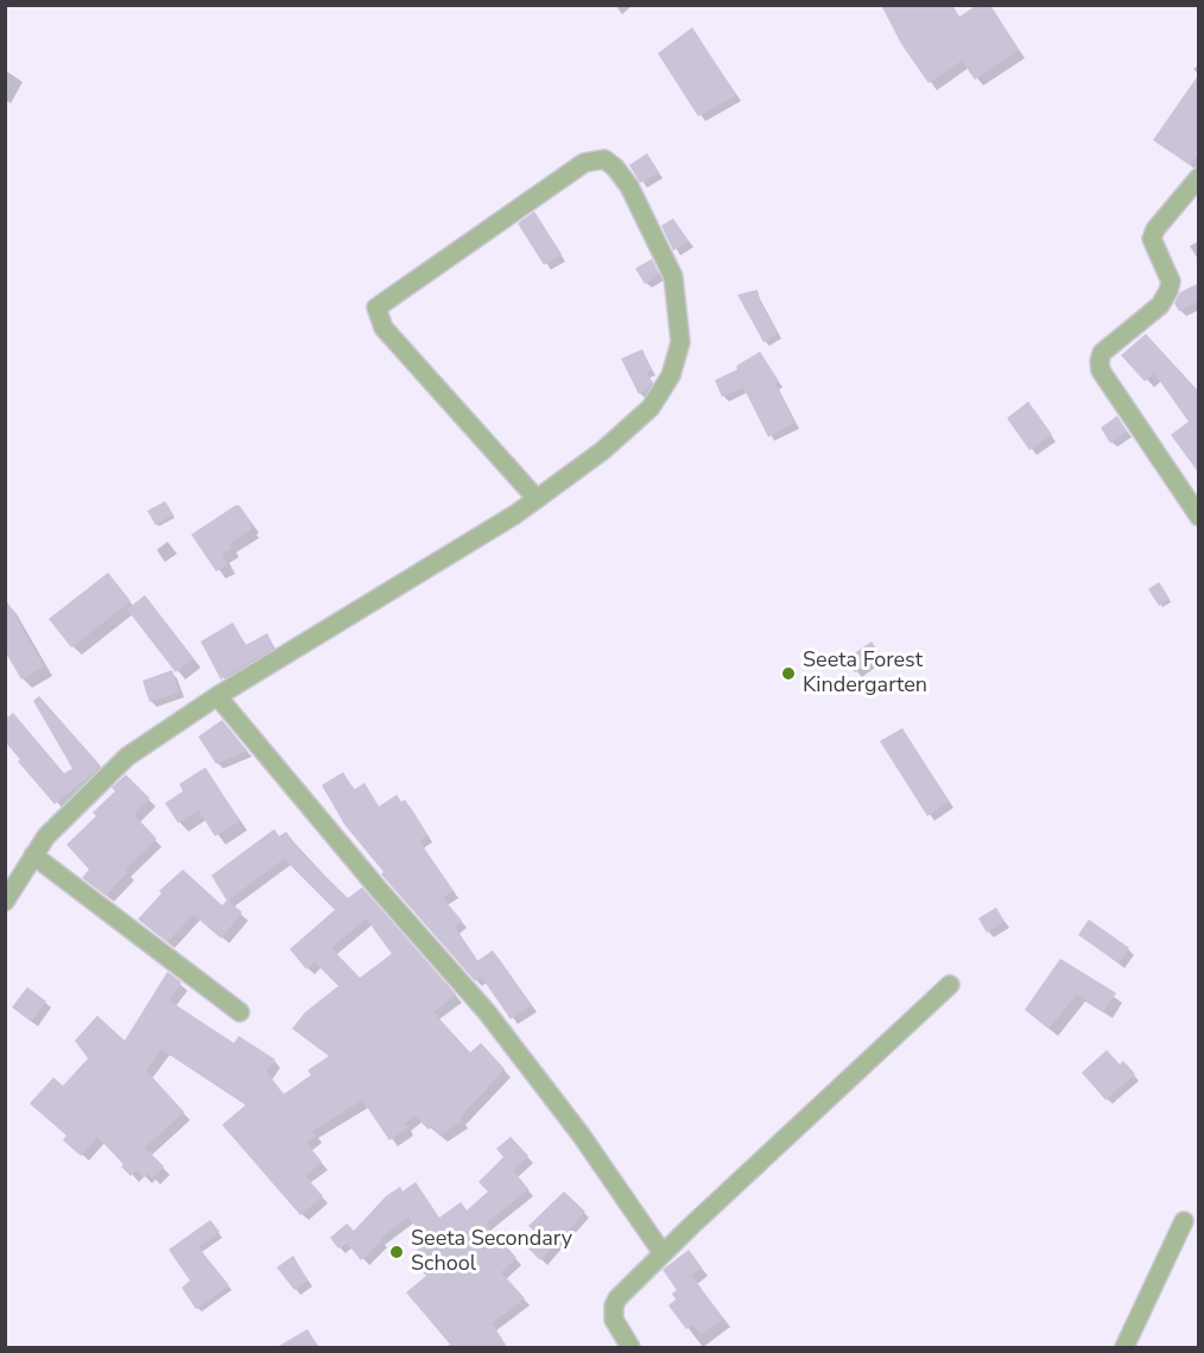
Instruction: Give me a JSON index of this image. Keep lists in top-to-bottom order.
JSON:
{
  "places": ["Seeta Forest Kindergarten", "Seeta Secondary School"]
}
